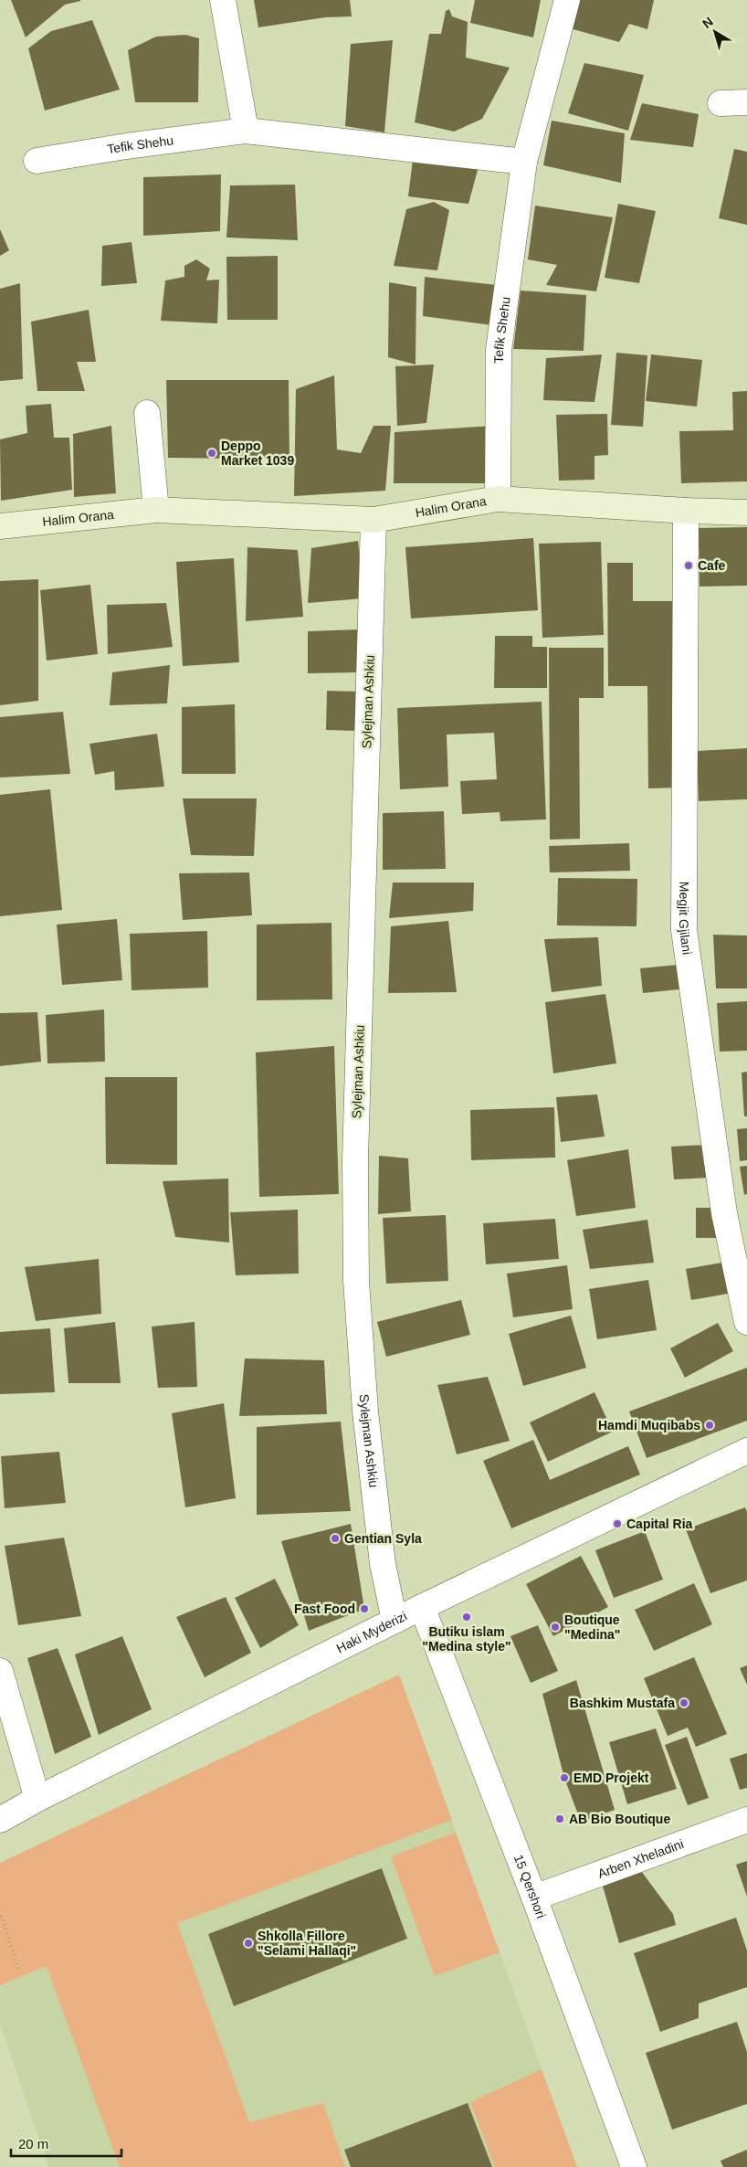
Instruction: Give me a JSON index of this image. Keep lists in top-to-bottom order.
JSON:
{
  "streets": {
    "main road": ["Halim Orana"],
    "street": [
      "Tefik Shehu",
      "Sylejman Ashkiu",
      "Megjit Gjilani",
      "Haki Myderizi",
      "Arben Xheladini",
      "15 Qershori"
    ]
  },
  "crossings": [
    ["Tefik Shehu", "Halim Orana"],
    ["Halim Orana", "Sylejman Ashkiu"],
    ["Halim Orana", "Megjit Gjilani"],
    ["Sylejman Ashkiu", "Haki Myderizi"],
    ["Haki Myderizi", "15 Qershori"],
    ["Arben Xheladini", "15 Qershori"]
  ],
  "places": [
    "Deppo Market 1039",
    "Cafe",
    "Hamdi Muqibabs",
    "Capital Ria",
    "Gentian Syla",
    "Fast Food",
    "Butiku islam \"Medina style\"",
    "Boutique \"Medina\"",
    "Bashkim Mustafa",
    "EMD Projekt",
    "AB Bio Boutique",
    "Shkolla Fillore \"Selami Hallaqi\""
  ],
  "scale_bar": "20 m",
  "north": "top left"
}
